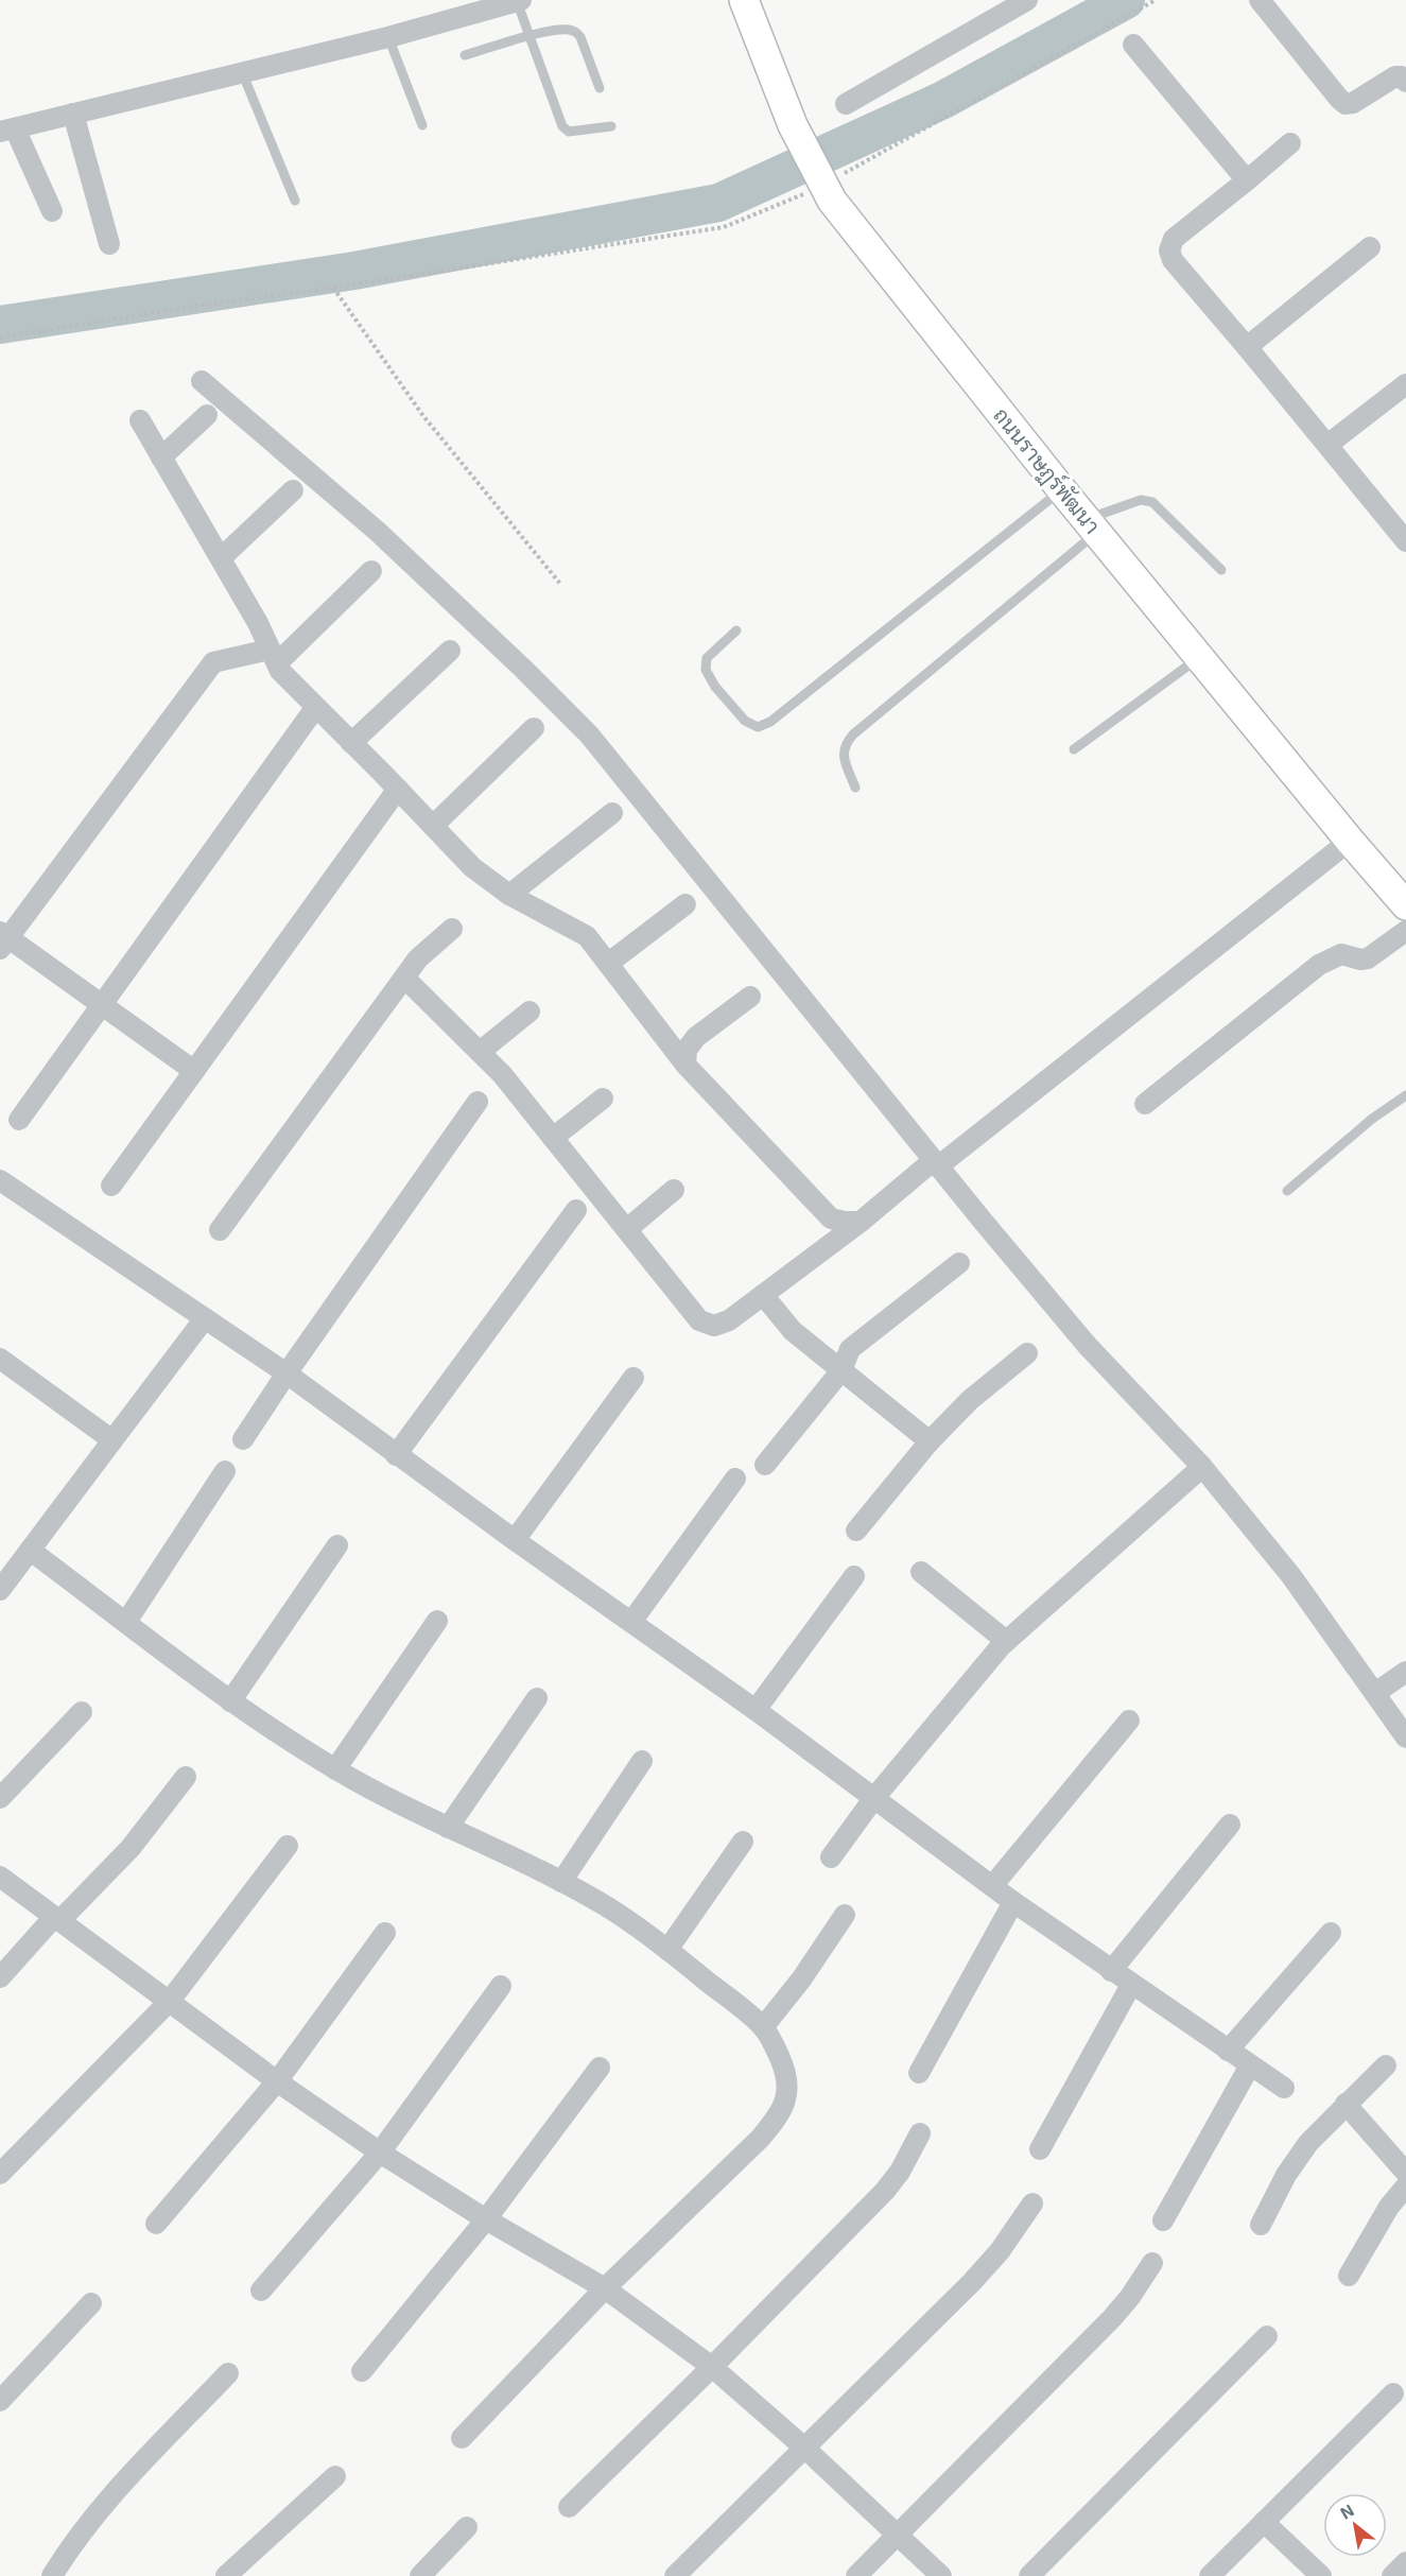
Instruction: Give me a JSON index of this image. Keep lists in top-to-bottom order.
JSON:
{
  "streets": {
    "street": ["ถนนราษฏร์พัฒนา"]
  },
  "north": "top left"
}
